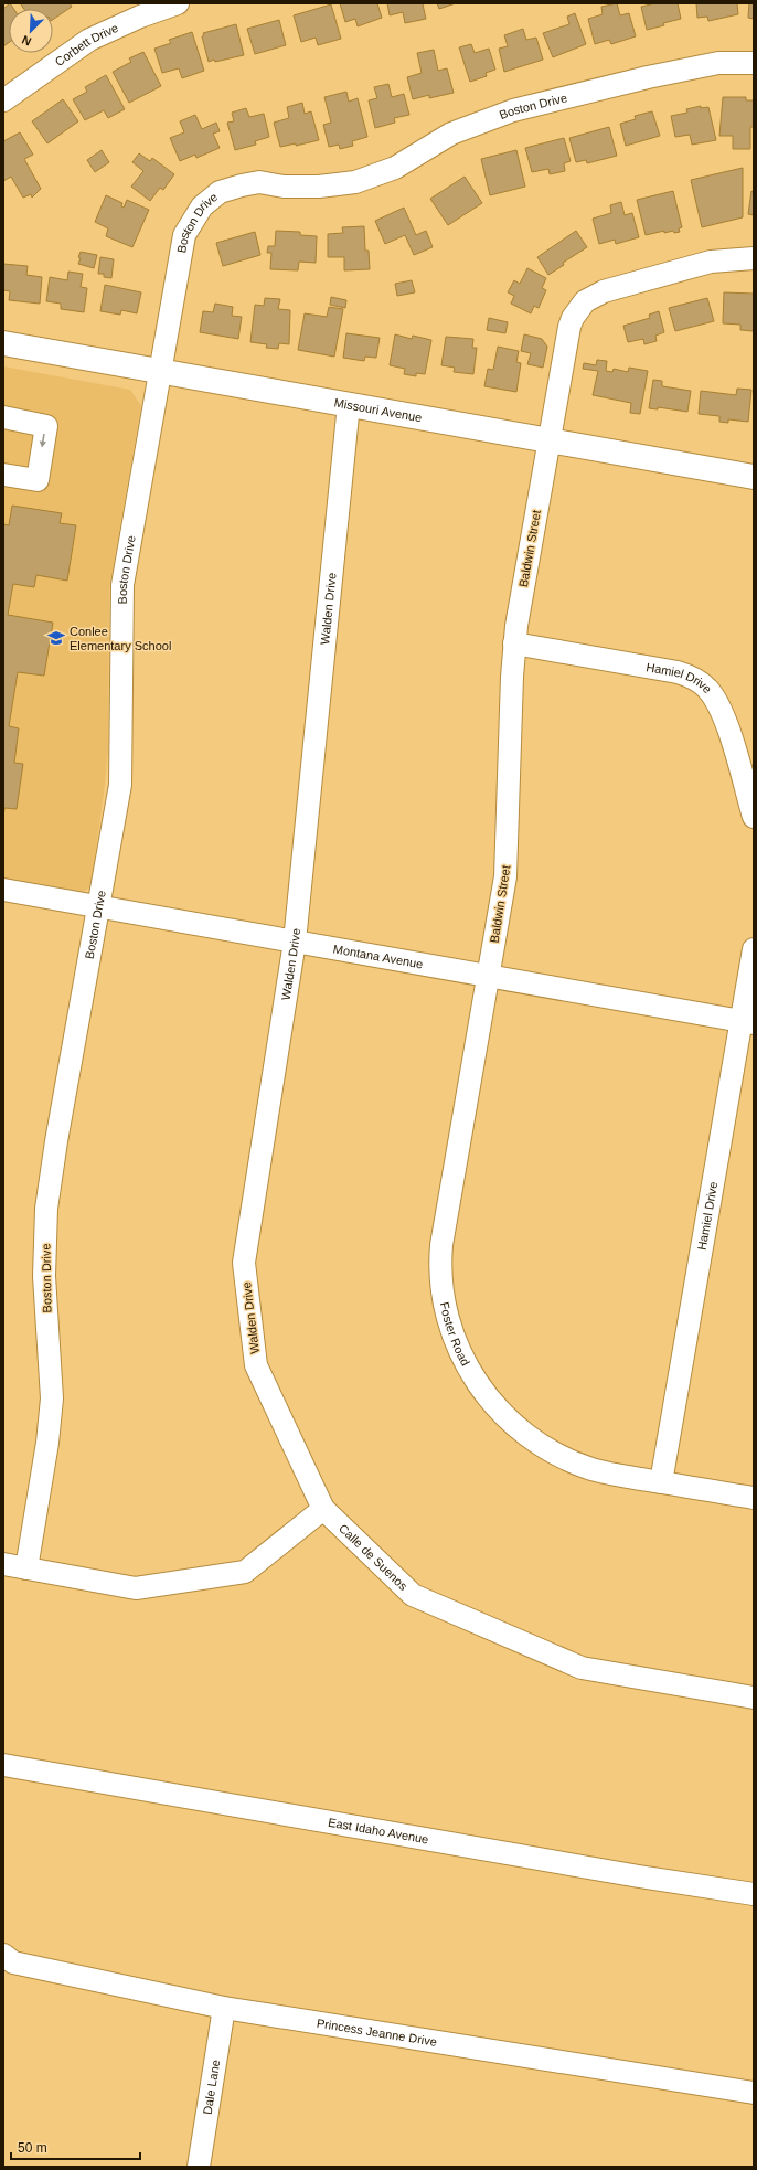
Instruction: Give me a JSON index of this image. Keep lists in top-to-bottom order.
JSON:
{
  "streets": {
    "main road": ["Missouri Avenue"],
    "street": [
      "Corbett Drive",
      "Boston Drive",
      "Baldwin Street",
      "Walden Drive",
      "Hamiel Drive",
      "Montana Avenue",
      "Foster Road",
      "Calle de Suenos",
      "East Idaho Avenue",
      "Princess Jeanne Drive",
      "Dale Lane"
    ]
  },
  "crossings": [
    ["Boston Drive", "Missouri Avenue"],
    ["Boston Drive", "Montana Avenue"],
    ["Missouri Avenue", "Baldwin Street"],
    ["Missouri Avenue", "Walden Drive"],
    ["Baldwin Street", "Hamiel Drive"],
    ["Baldwin Street", "Montana Avenue"],
    ["Baldwin Street", "Foster Road"],
    ["Walden Drive", "Montana Avenue"],
    ["Walden Drive", "Calle de Suenos"],
    ["Hamiel Drive", "Montana Avenue"],
    ["Hamiel Drive", "Foster Road"],
    ["Montana Avenue", "Foster Road"],
    ["Princess Jeanne Drive", "Dale Lane"]
  ],
  "places": {
    "school or university": ["Conlee Elementary School"]
  },
  "scale_bar": "50 m",
  "north": "bottom left"
}
